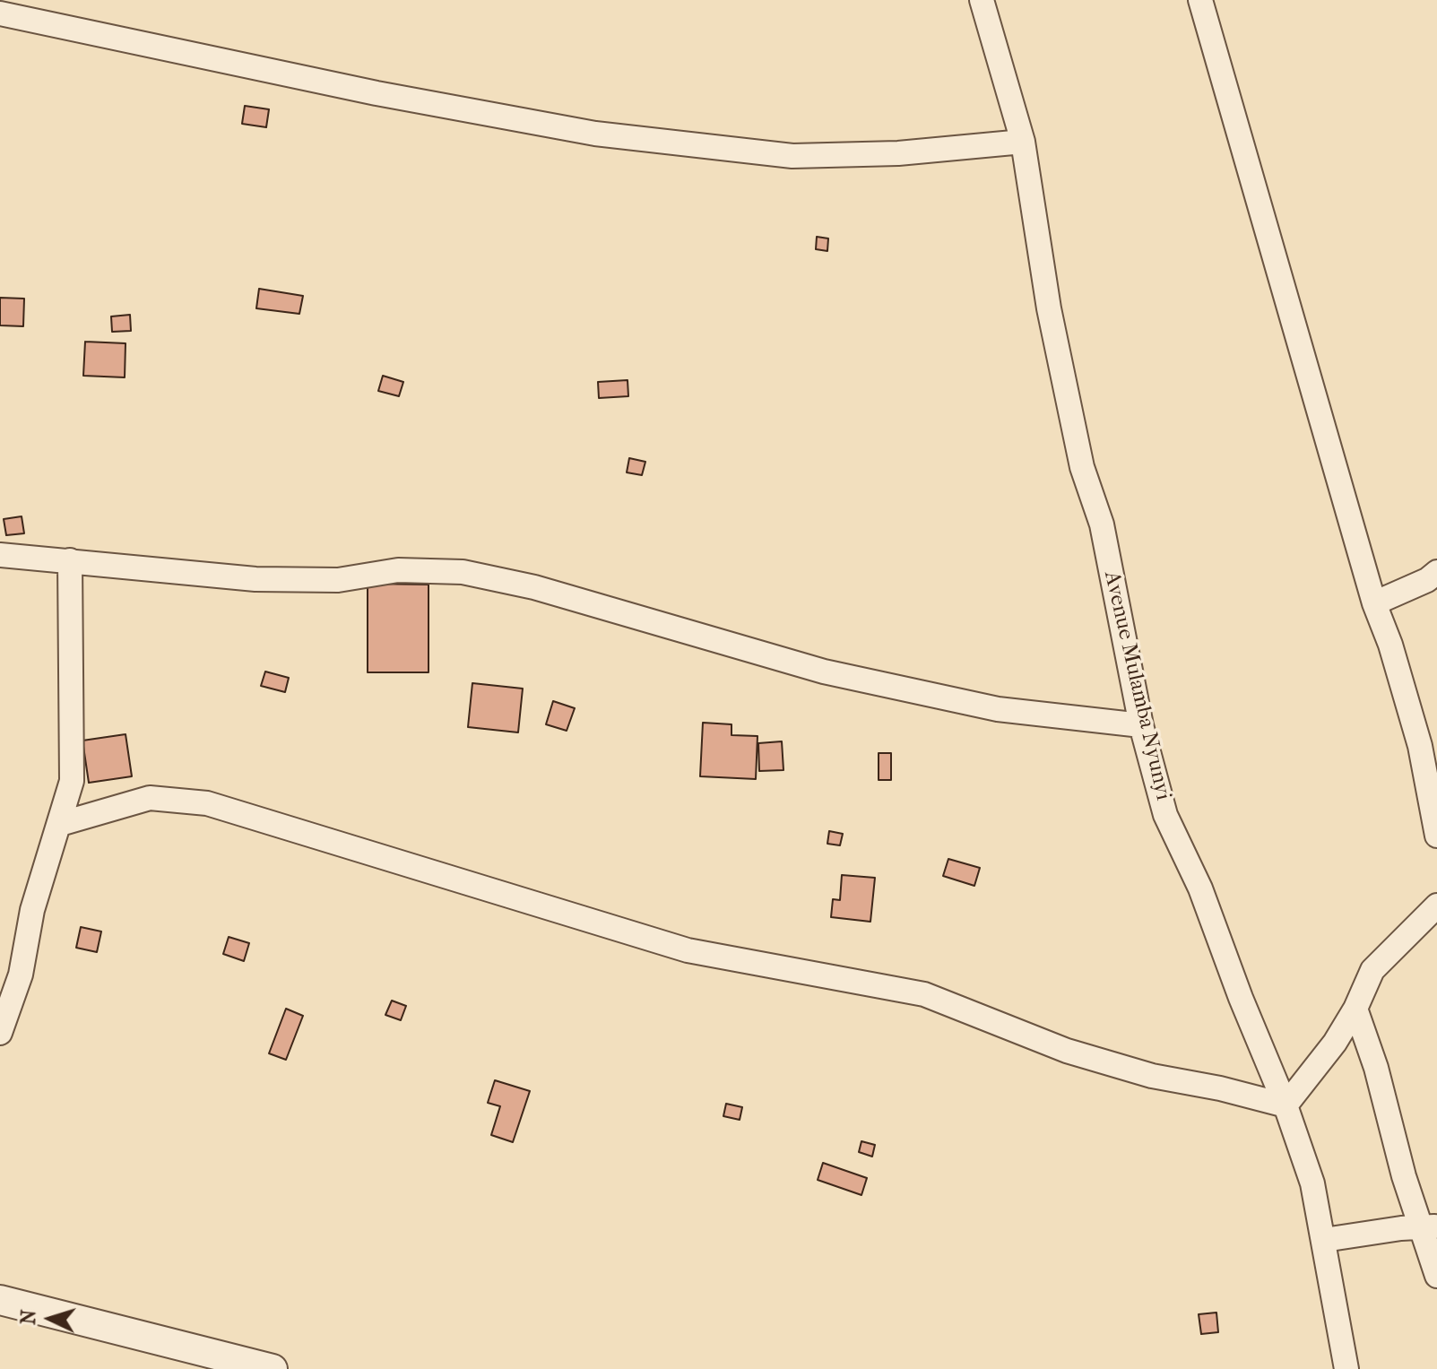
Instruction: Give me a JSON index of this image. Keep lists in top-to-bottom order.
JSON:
{
  "streets": {
    "street": ["Avenue Mulamba Nyunyi"]
  },
  "north": "left"
}
